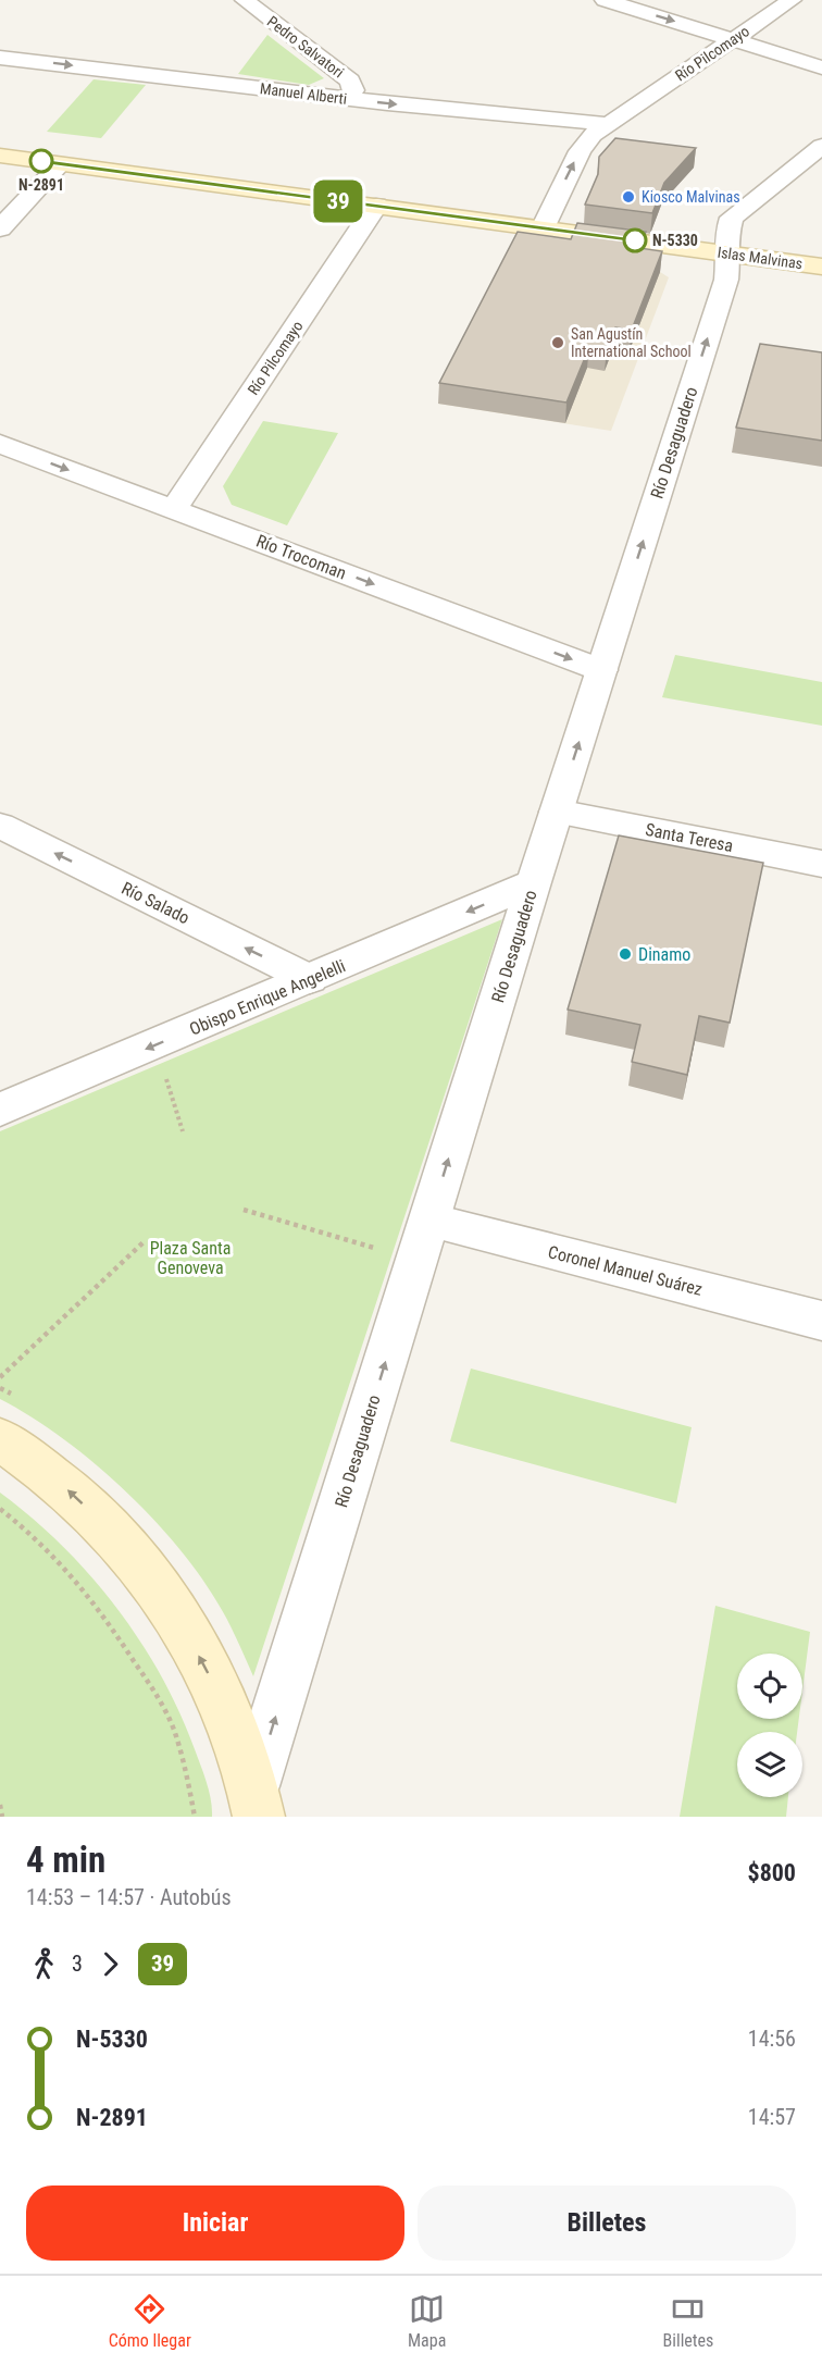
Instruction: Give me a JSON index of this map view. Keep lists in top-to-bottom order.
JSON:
{
  "streets": {
    "main road": ["Islas Malvinas"],
    "street": [
      "Pedro Salvatori",
      "Río Pilcomayo",
      "Manuel Alberti",
      "Río Desaguadero",
      "Río Trocoman",
      "Santa Teresa",
      "Río Salado",
      "Obispo Enrique Angelelli",
      "Coronel Manuel Suárez"
    ]
  },
  "crossings": [
    ["Pedro Salvatori", "Manuel Alberti"],
    ["Río Pilcomayo", "Manuel Alberti"],
    ["Río Pilcomayo", "Islas Malvinas"],
    ["Río Pilcomayo", "Río Trocoman"],
    ["Islas Malvinas", "Río Desaguadero"],
    ["Río Desaguadero", "Río Trocoman"],
    ["Río Desaguadero", "Santa Teresa"],
    ["Río Desaguadero", "Obispo Enrique Angelelli"],
    ["Río Desaguadero", "Coronel Manuel Suárez"],
    ["Río Salado", "Obispo Enrique Angelelli"]
  ],
  "one_way": [
    "Manuel Alberti",
    "Río Desaguadero",
    "Río Trocoman",
    "Río Salado",
    "Obispo Enrique Angelelli"
  ],
  "parks": ["Plaza Santa Genoveva"],
  "places": [
    "N-2891",
    "Kiosco Malvinas",
    "N-5330",
    "San Agustín International School",
    "Dinamo"
  ],
  "lines": ["bus line 39"],
  "page": {
    "on_map": "39",
    "heading": ["4 min", "14:53 – 14:57 · Autobús", "$800"],
    "legs": ["3", "39"],
    "list": [
      {
        "name": "N-5330",
        "value": "14:56"
      },
      {
        "name": "N-2891",
        "value": "14:57"
      }
    ],
    "buttons": ["Iniciar", "Billetes"],
    "tabs": ["Cómo llegar", "Mapa", "Billetes"]
  }
}
